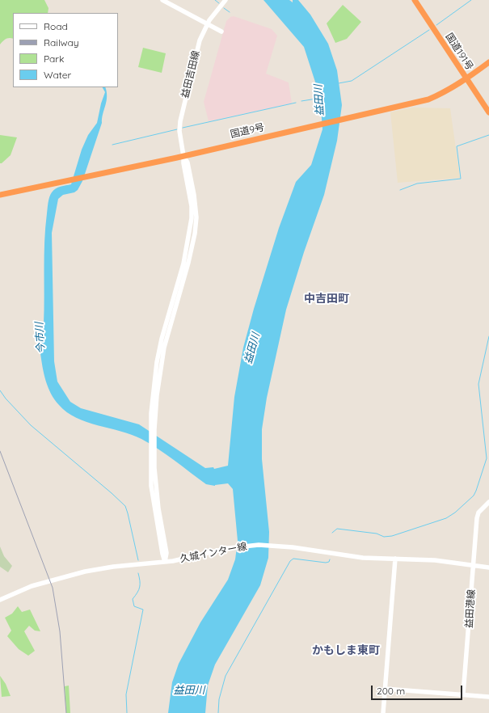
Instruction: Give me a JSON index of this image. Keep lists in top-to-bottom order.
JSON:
{
  "streets": {
    "highway": ["国道191号", "国道9号"],
    "main road": ["益田吉田線", "久城インター線", "益田港線"]
  },
  "crossings": [
    ["国道191号", "国道9号"],
    ["益田吉田線", "国道9号"],
    ["益田吉田線", "久城インター線"],
    ["久城インター線", "益田港線"]
  ],
  "districts": ["中吉田町", "かもしま東町"],
  "water": ["益田川", "今市川"],
  "legend": [
    "Road",
    "Railway",
    "Park",
    "Water"
  ],
  "scale_bar": "200 m"
}
